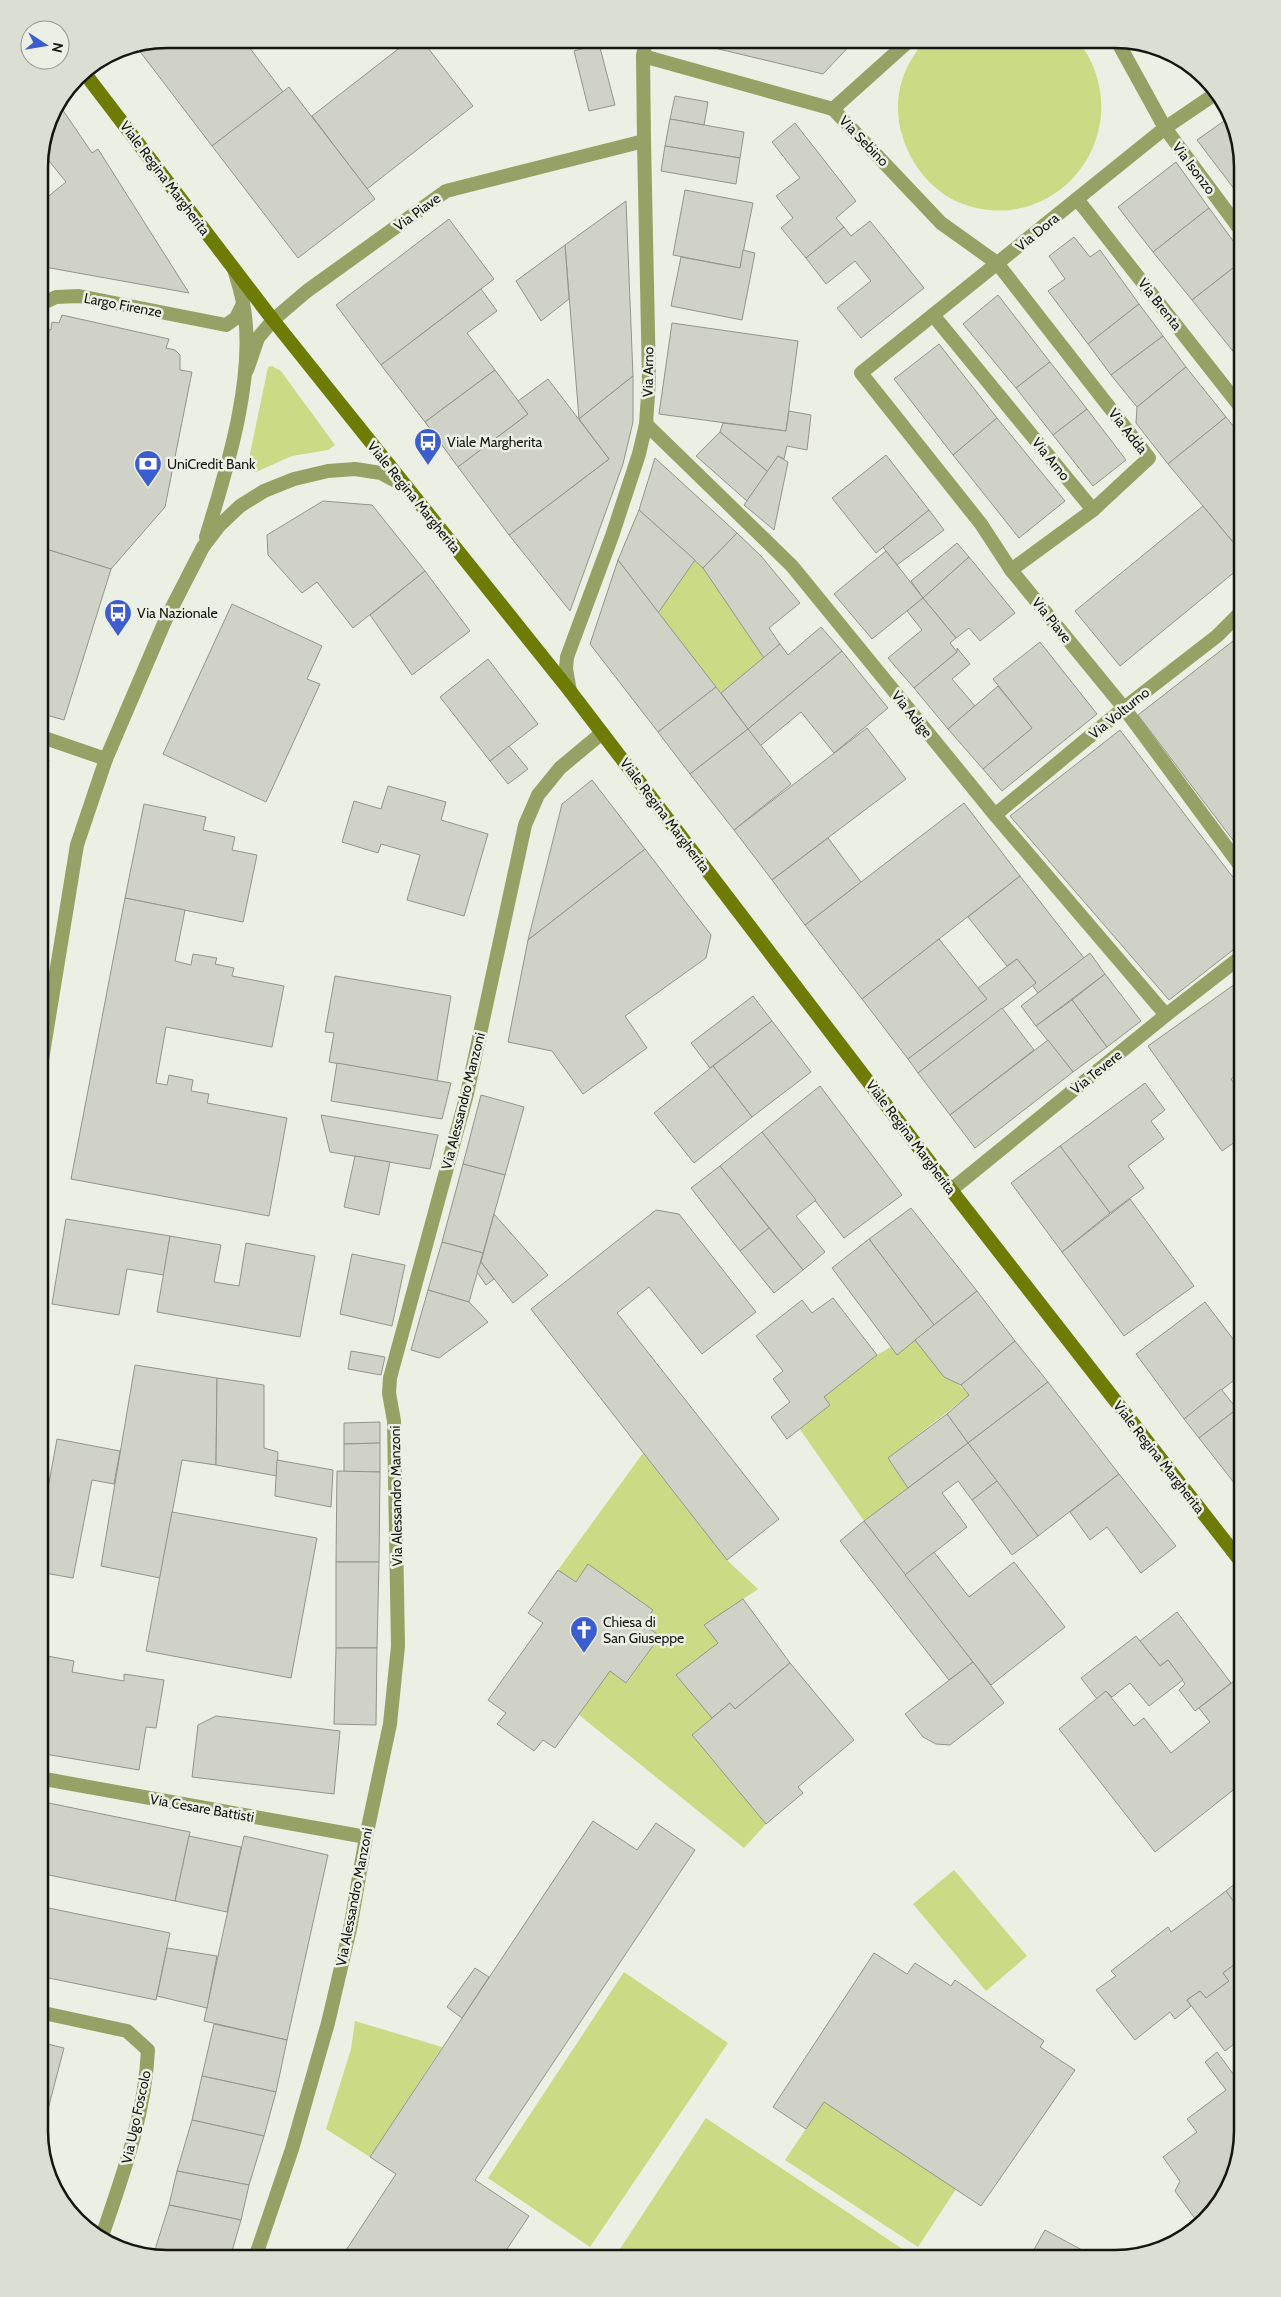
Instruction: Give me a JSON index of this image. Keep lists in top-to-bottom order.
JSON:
{
  "streets": {
    "main road": ["Viale Regina Margherita"],
    "street": [
      "Via Sebino",
      "Via Isonzo",
      "Via Piave",
      "Via Dora",
      "Via Brenta",
      "Largo Firenze",
      "Via Arno",
      "Via Adda",
      "Via Volturno",
      "Via Adige",
      "Via Tevere",
      "Via Alessandro Manzoni",
      "Via Cesare Battisti",
      "Via Ugo Foscolo"
    ]
  },
  "crossings": [
    ["Via Sebino", "Via Dora"],
    ["Via Sebino", "Via Arno"],
    ["Via Sebino", "Via Adda"],
    ["Via Isonzo", "Via Dora"],
    ["Viale Regina Margherita", "Via Piave"],
    ["Viale Regina Margherita", "Via Arno"],
    ["Viale Regina Margherita", "Via Tevere"],
    ["Viale Regina Margherita", "Via Alessandro Manzoni"],
    ["Via Piave", "Via Dora"],
    ["Via Piave", "Via Arno"],
    ["Via Piave", "Via Adda"],
    ["Via Piave", "Via Volturno"],
    ["Via Dora", "Via Brenta"],
    ["Via Dora", "Via Arno"],
    ["Via Dora", "Via Adda"],
    ["Via Arno", "Via Adda"],
    ["Via Arno", "Via Adige"],
    ["Via Volturno", "Via Adige"],
    ["Via Adige", "Via Tevere"],
    ["Via Alessandro Manzoni", "Via Cesare Battisti"]
  ],
  "places": {
    "bus stop": ["Viale Margherita", "Via Nazionale"],
    "bank": ["UniCredit Bank"],
    "church": ["Chiesa di San Giuseppe"]
  },
  "north": "right"
}
